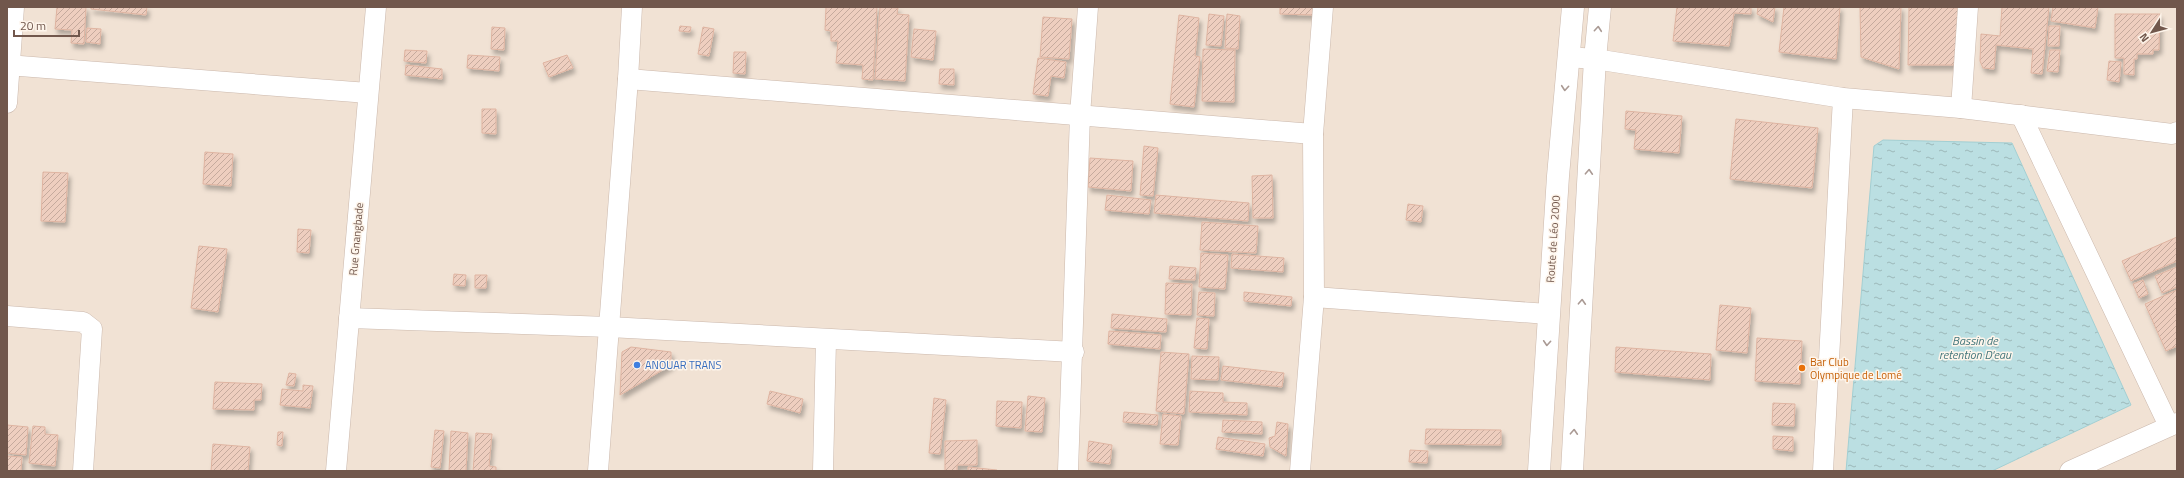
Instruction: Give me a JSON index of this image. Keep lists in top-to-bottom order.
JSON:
{
  "streets": {
    "street": ["Rue Gnangbade", "Route de Léo 2000"]
  },
  "water": ["Bassin de retention D'eau"],
  "places": ["ANOUAR TRANS", "Bar Club Olympique de Lomé"],
  "scale_bar": "20 m",
  "north": "bottom left"
}
